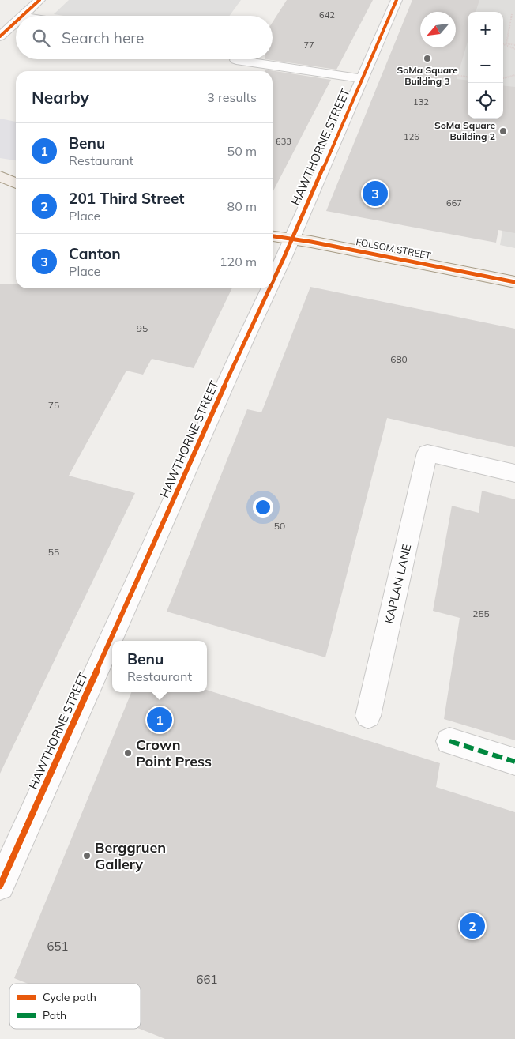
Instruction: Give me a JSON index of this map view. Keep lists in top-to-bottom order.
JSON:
{
  "streets": {
    "main road": ["FOLSOM STREET"],
    "street": ["HAWTHORNE STREET", "KAPLAN LANE"]
  },
  "crossings": [
    ["HAWTHORNE STREET", "FOLSOM STREET"]
  ],
  "places": [
    "SoMa Square Building 3",
    "SoMa Square Building 2",
    "Crown Point Press",
    "Berggruen Gallery"
  ],
  "house_numbers": [
    "642",
    "77",
    "132",
    "126",
    "633",
    "667",
    "95",
    "680",
    "75",
    "50",
    "55",
    "255",
    "651",
    "661"
  ],
  "legend": ["Cycle path", "Path"],
  "north": "bottom left",
  "page": {
    "map_buttons": ["+", "−"],
    "search": "Search here",
    "heading": ["Nearby", "3 results"],
    "list": [
      {
        "mark": "1",
        "name": "Benu",
        "note": "Restaurant",
        "value": "50 m"
      },
      {
        "mark": "2",
        "name": "201 Third Street",
        "note": "Place",
        "value": "80 m"
      },
      {
        "mark": "3",
        "name": "Canton",
        "note": "Place",
        "value": "120 m"
      }
    ],
    "pins": ["3", "1", "2"],
    "popup": ["Benu", "Restaurant"]
  }
}
